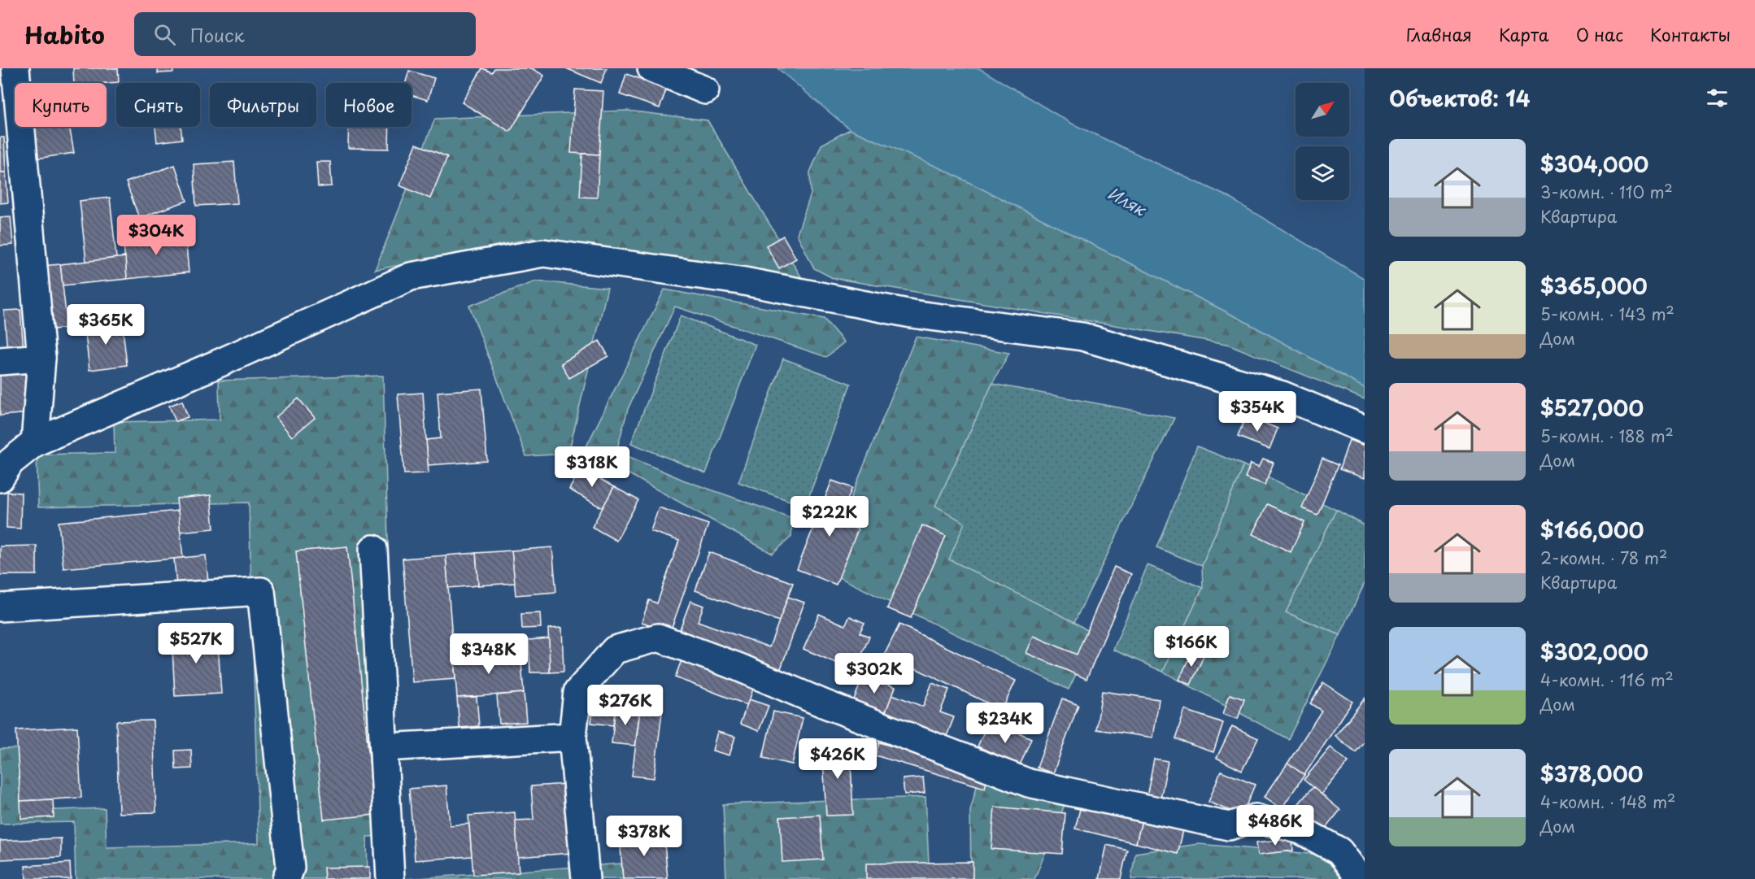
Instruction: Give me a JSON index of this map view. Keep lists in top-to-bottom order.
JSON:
{
  "water": ["Иляк"],
  "north": "top right",
  "page": {
    "header": "Habito",
    "search": "Поиск",
    "nav": [
      "Главная",
      "Карта",
      "О нас",
      "Контакты"
    ],
    "heading": "Объектов: 14",
    "chip": [
      "Купить",
      "Снять",
      "Фильтры",
      "Новое"
    ],
    "list": [
      {
        "name": "$304,000",
        "note": "3-комн. · 110 m² · Квартира"
      },
      {
        "name": "$365,000",
        "note": "5-комн. · 143 m² · Дом"
      },
      {
        "name": "$527,000",
        "note": "5-комн. · 188 m² · Дом"
      },
      {
        "name": "$166,000",
        "note": "2-комн. · 78 m² · Квартира"
      },
      {
        "name": "$302,000",
        "note": "4-комн. · 116 m² · Дом"
      },
      {
        "name": "$378,000",
        "note": "4-комн. · 148 m² · Дом"
      }
    ],
    "price": [
      "$304K",
      "$365K",
      "$354K",
      "$318K",
      "$222K",
      "$527K",
      "$166K",
      "$348K",
      "$302K",
      "$276K",
      "$234K",
      "$426K",
      "$486K",
      "$378K"
    ]
  }
}
